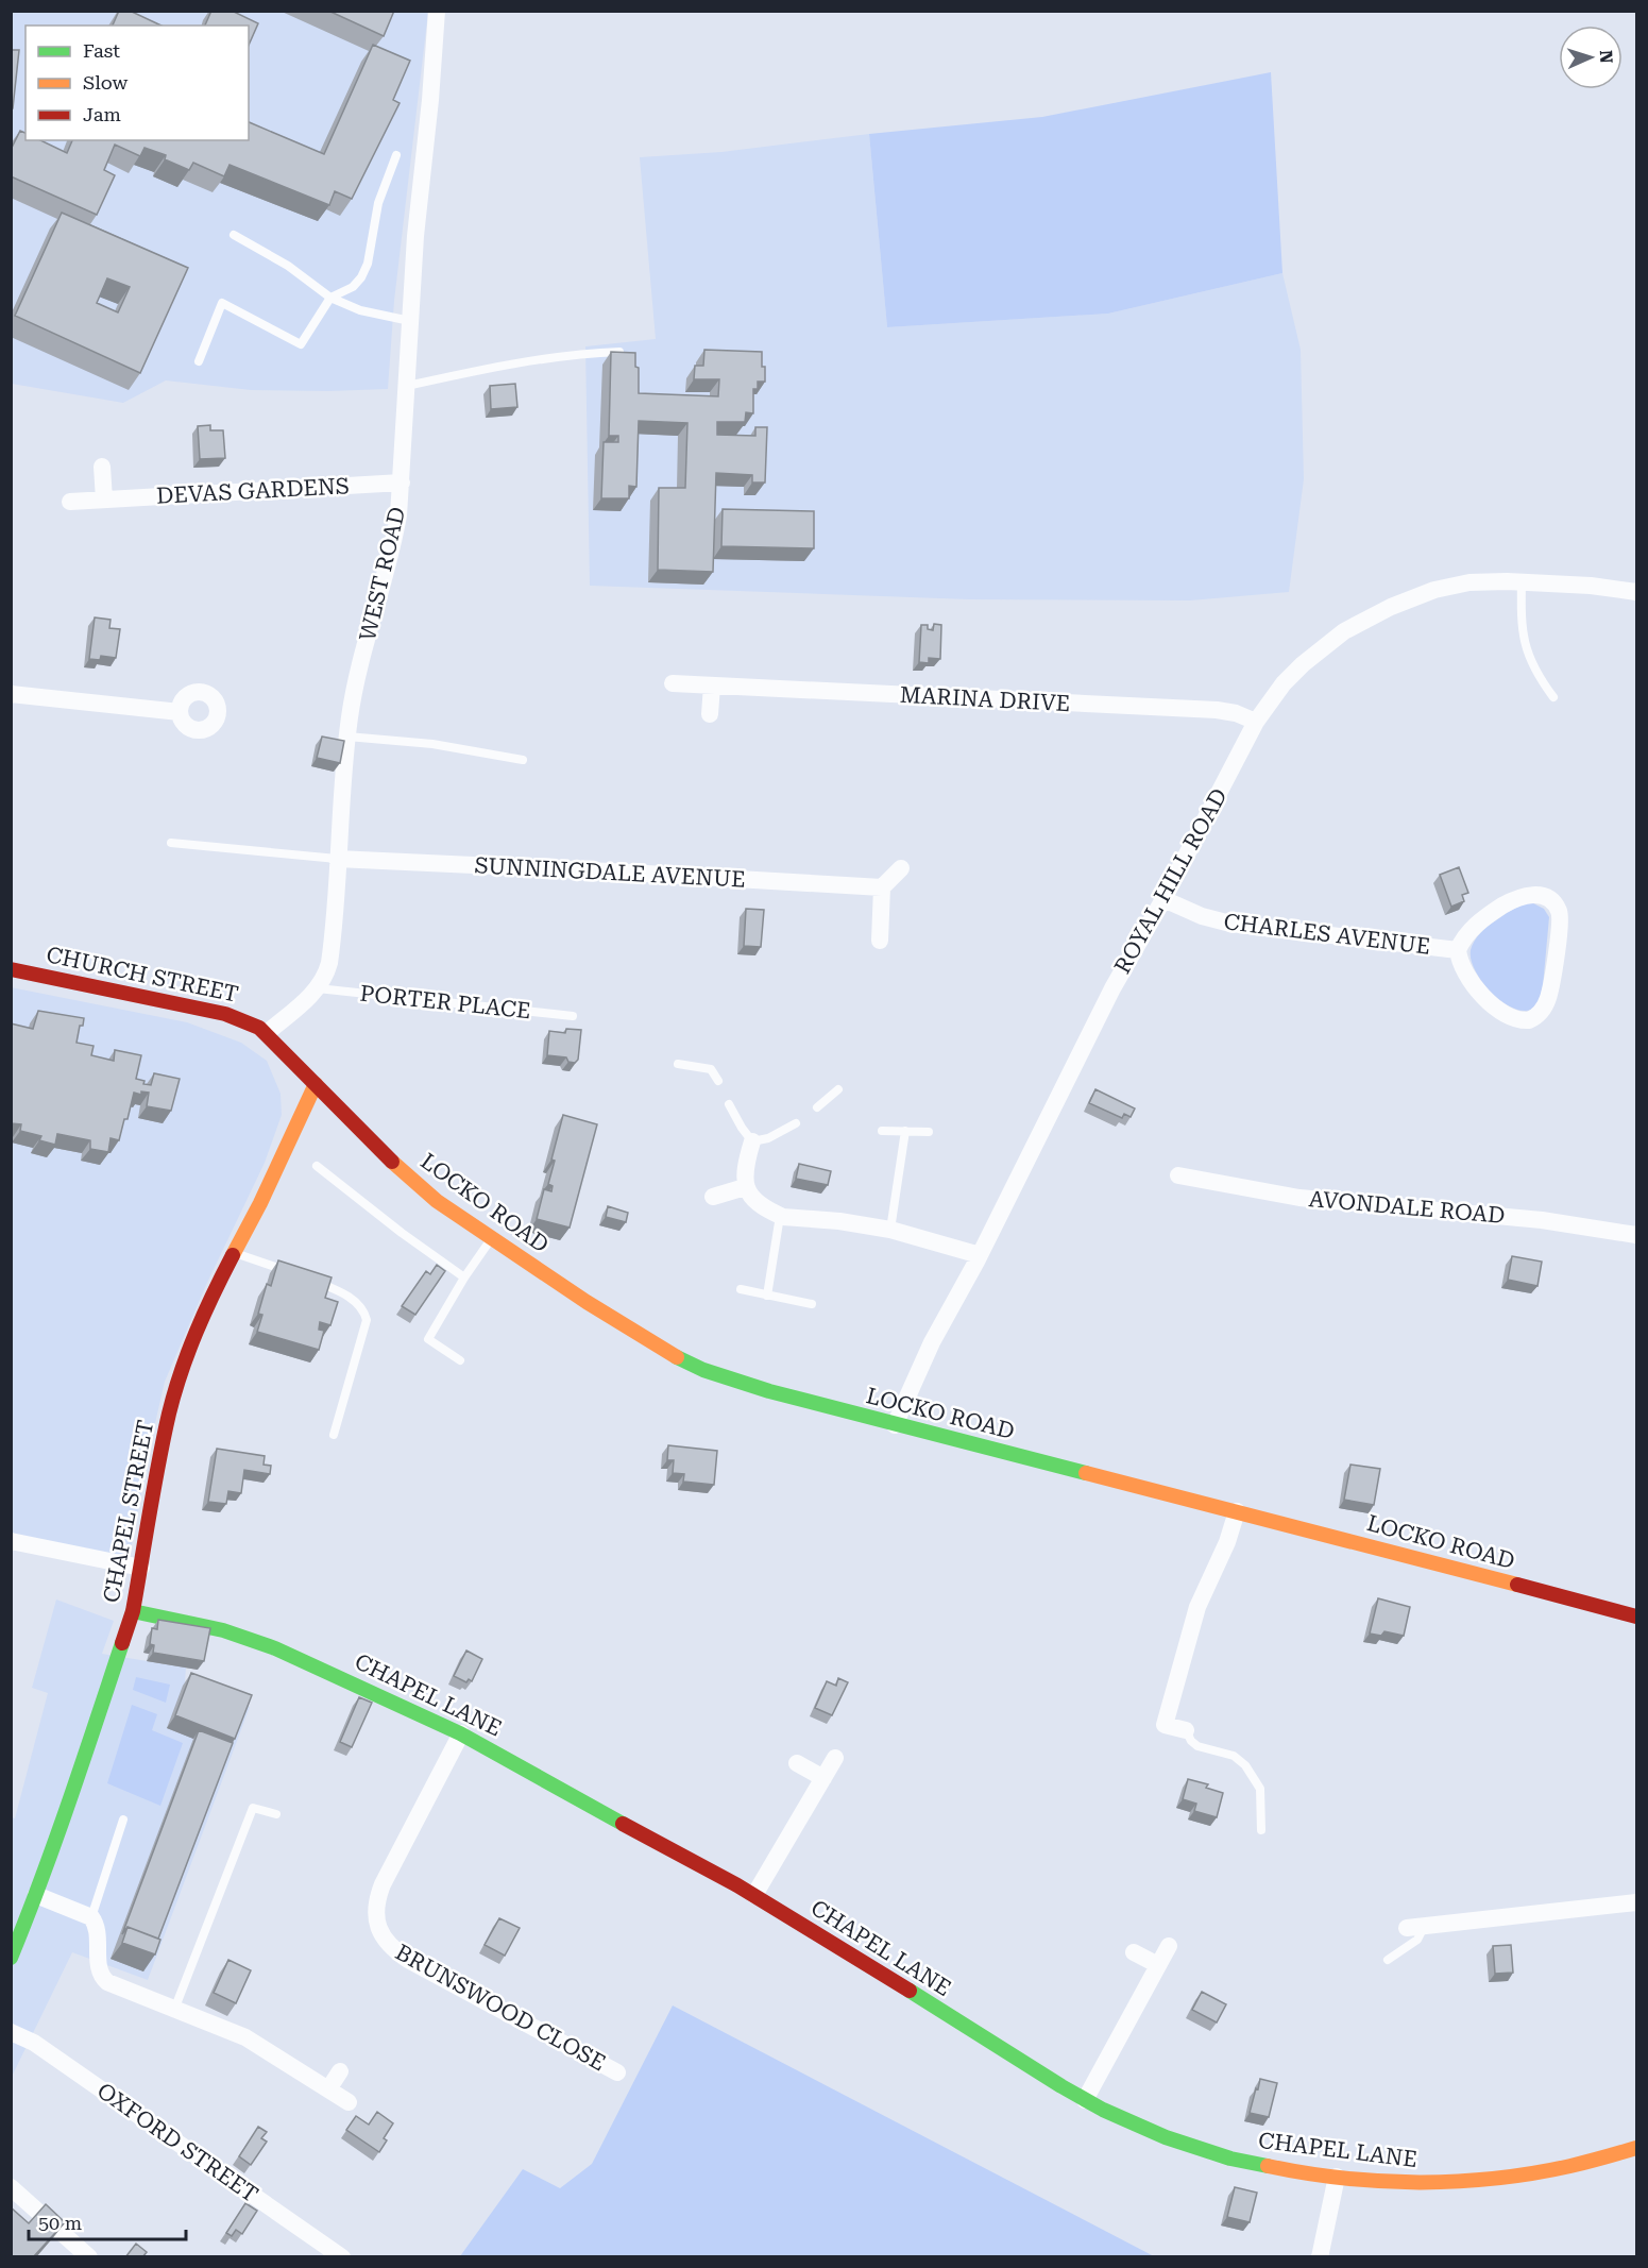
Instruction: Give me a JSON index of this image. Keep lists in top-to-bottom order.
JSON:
{
  "streets": {
    "street": [
      "DEVAS GARDENS",
      "WEST ROAD",
      "MARINA DRIVE",
      "SUNNINGDALE AVENUE",
      "ROYAL HILL ROAD",
      "CHARLES AVENUE",
      "CHURCH STREET",
      "LOCKO ROAD",
      "AVONDALE ROAD",
      "CHAPEL STREET",
      "CHAPEL LANE",
      "BRUNSWOOD CLOSE",
      "OXFORD STREET"
    ],
    "lane": ["PORTER PLACE"]
  },
  "crossings": [
    ["DEVAS GARDENS", "WEST ROAD"],
    ["WEST ROAD", "SUNNINGDALE AVENUE"],
    ["WEST ROAD", "CHURCH STREET"],
    ["WEST ROAD", "PORTER PLACE"],
    ["MARINA DRIVE", "ROYAL HILL ROAD"],
    ["ROYAL HILL ROAD", "CHARLES AVENUE"],
    ["ROYAL HILL ROAD", "LOCKO ROAD"],
    ["CHURCH STREET", "LOCKO ROAD"],
    ["CHURCH STREET", "CHAPEL STREET"],
    ["LOCKO ROAD", "CHAPEL STREET"],
    ["CHAPEL STREET", "CHAPEL LANE"],
    ["CHAPEL LANE", "BRUNSWOOD CLOSE"]
  ],
  "legend": ["Fast", "Slow", "Jam"],
  "scale_bar": "50 m",
  "north": "right"
}
